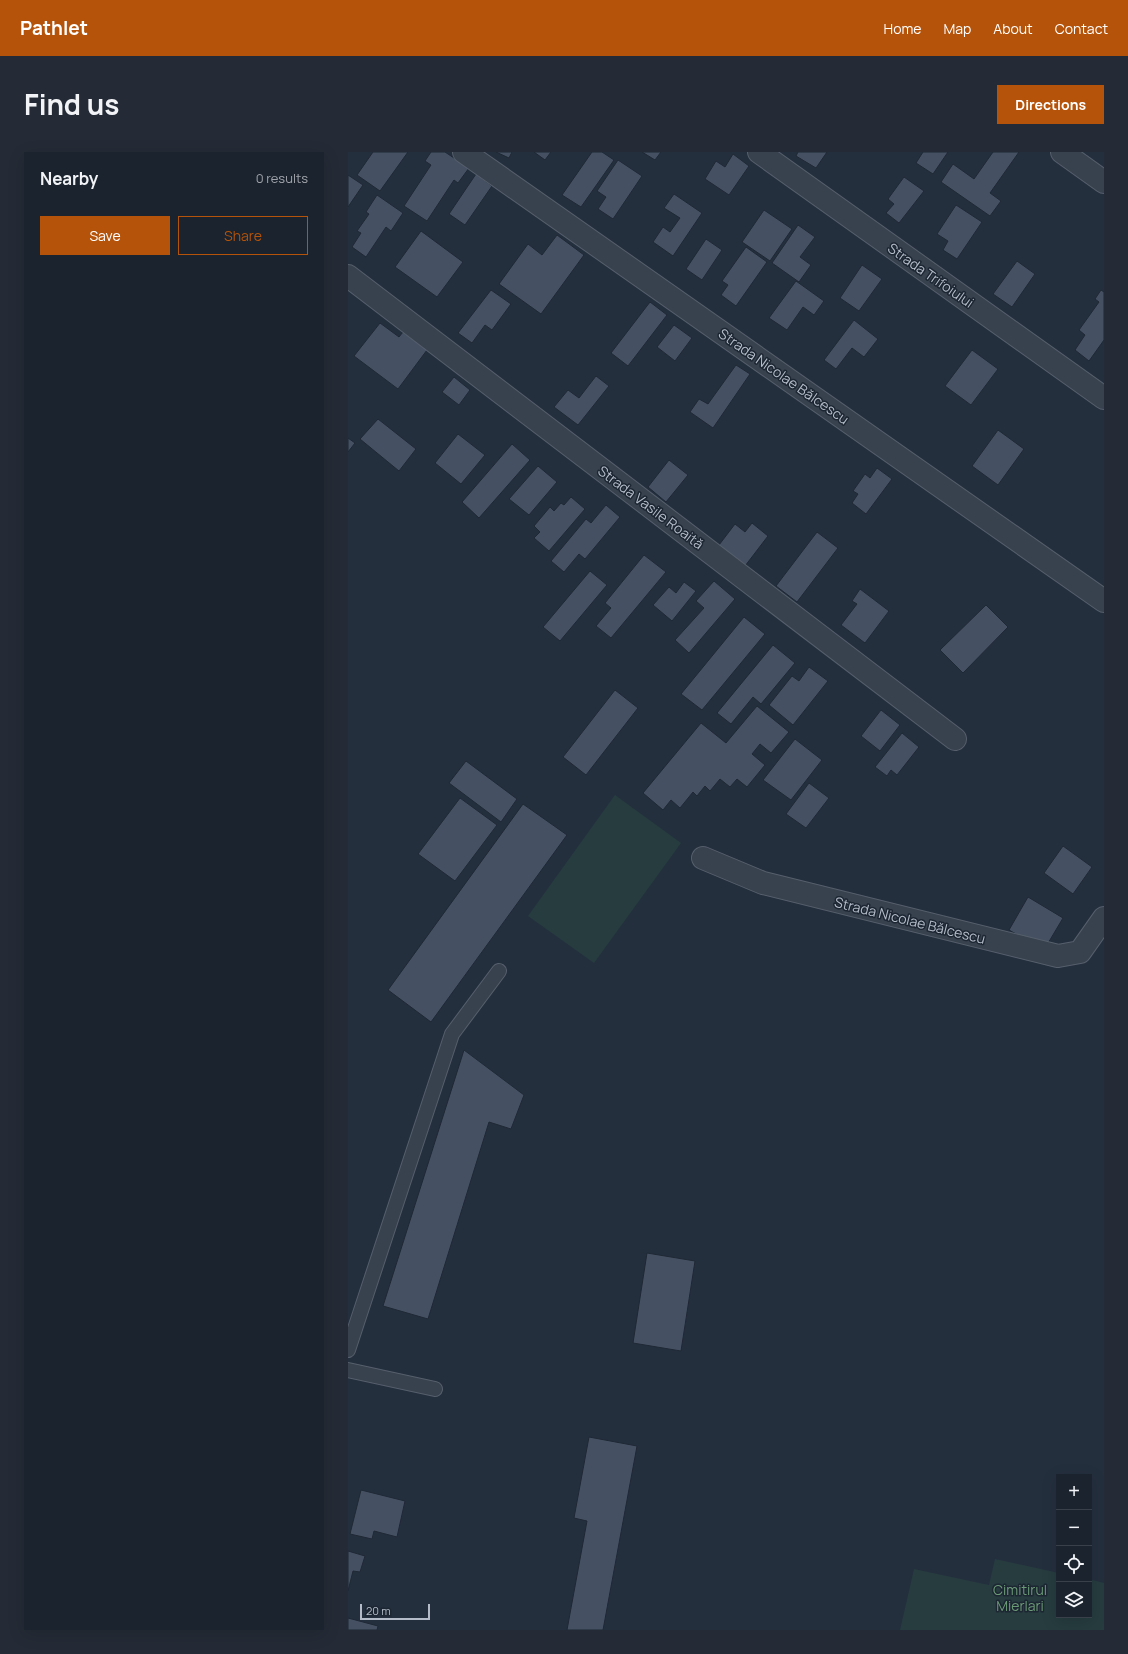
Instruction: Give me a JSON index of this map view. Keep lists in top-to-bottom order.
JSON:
{
  "streets": {
    "street": ["Strada Trifoiului", "Strada Nicolae Bălcescu", "Strada Vasile Roaită"]
  },
  "parks": ["Cimitirul Mierlari"],
  "scale_bar": "20 m",
  "page": {
    "header": "Pathlet",
    "nav": [
      "Home",
      "Map",
      "About",
      "Contact"
    ],
    "title": "Find us",
    "buttons": [
      "Directions",
      ["Save", "Share"]
    ],
    "heading": ["Nearby", "0 results"],
    "map_buttons": ["+", "−"],
    "scale": "20 m"
  }
}
